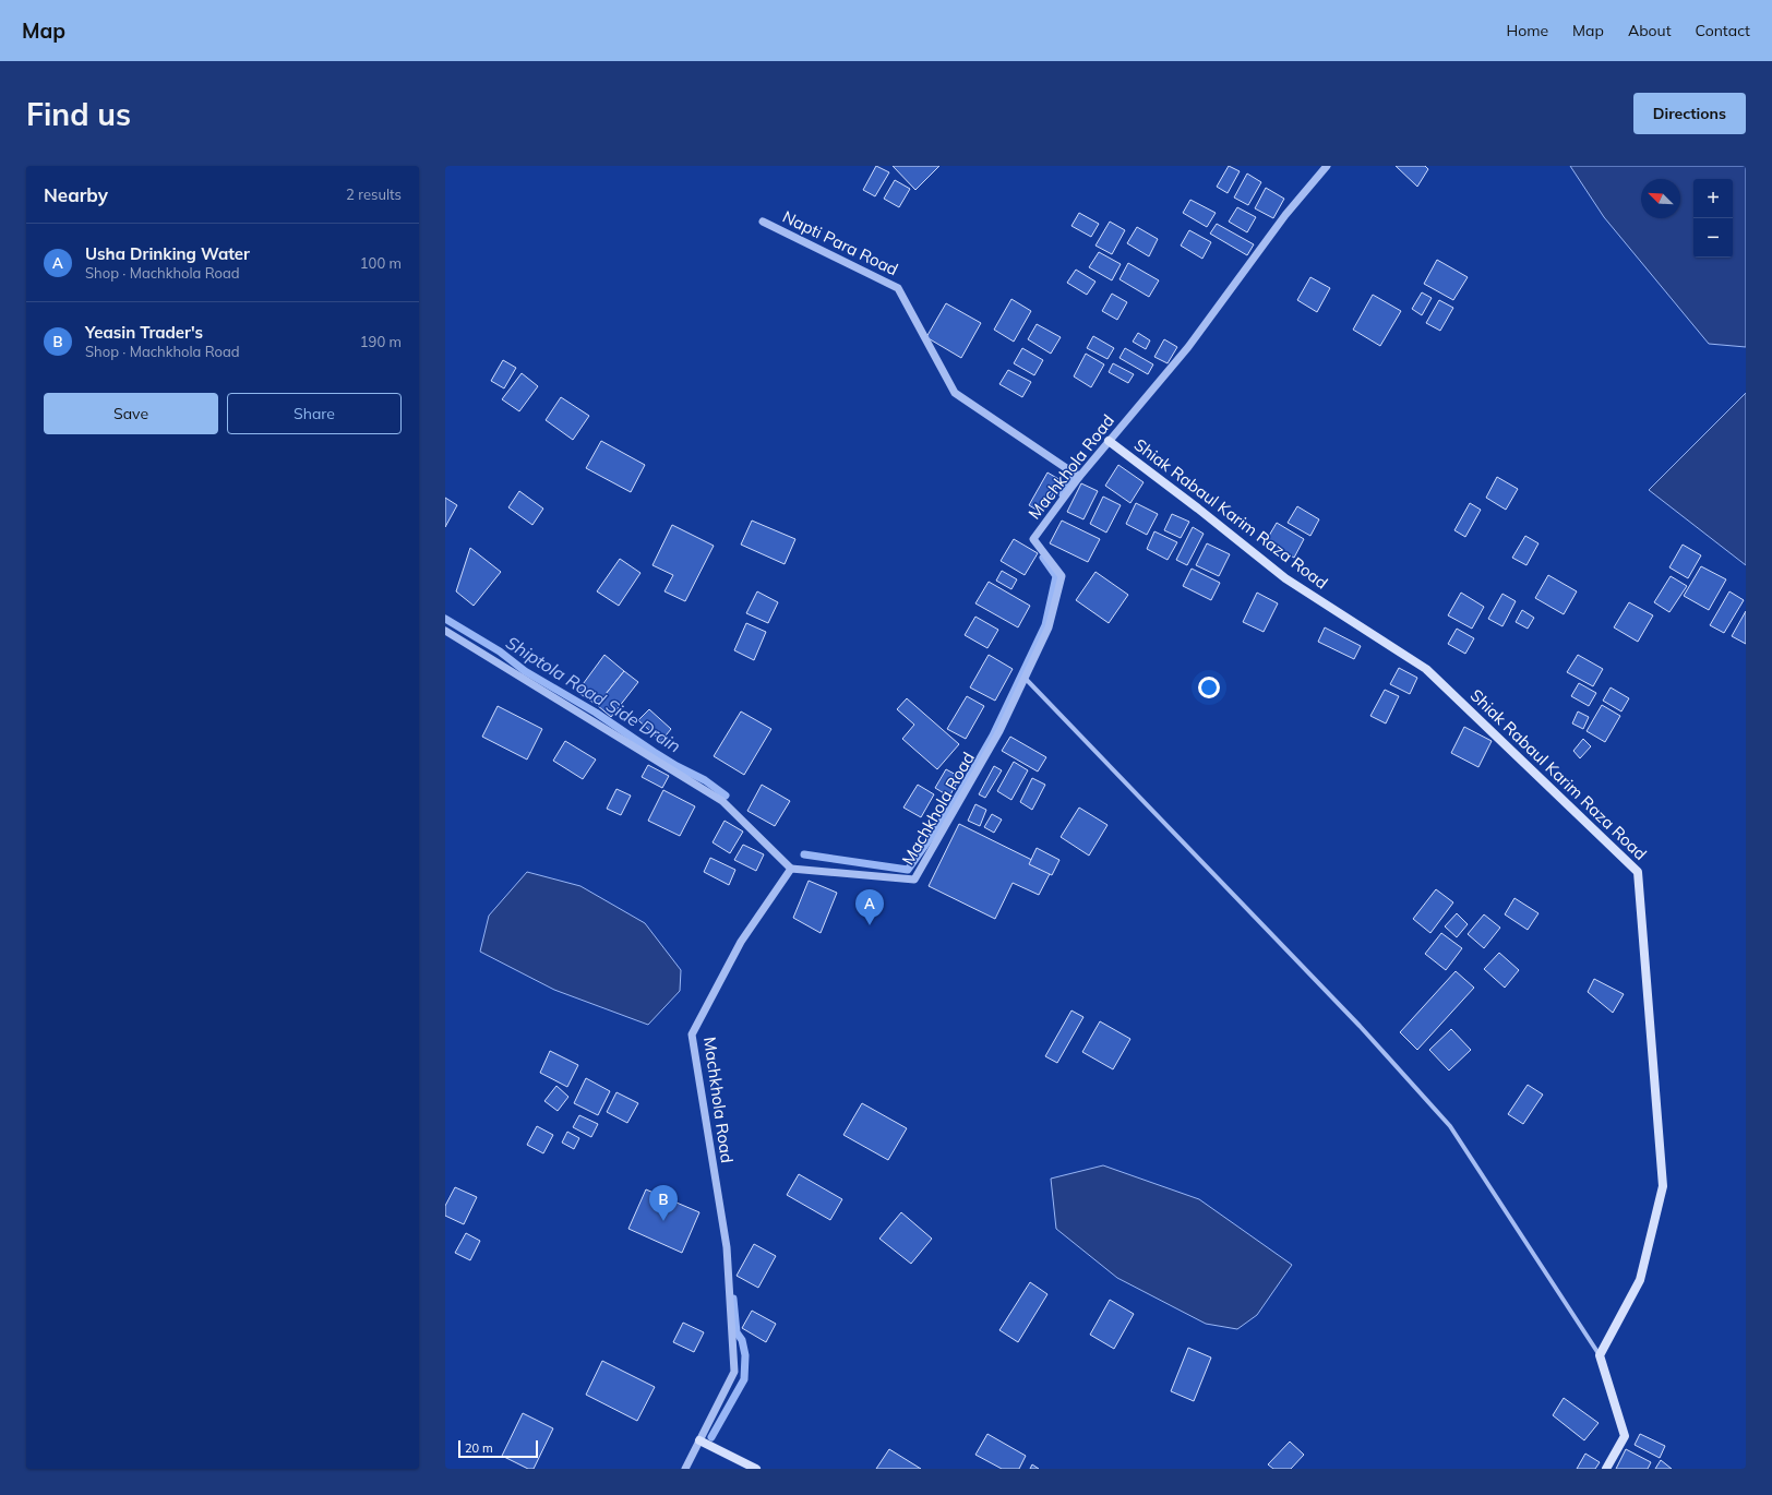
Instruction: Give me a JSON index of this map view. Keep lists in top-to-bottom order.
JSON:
{
  "streets": {
    "main road": ["Shiak Rabaul Karim Raza Road"],
    "street": ["Napti Para Road", "Machkhola Road"]
  },
  "crossings": [
    ["Napti Para Road", "Machkhola Road"],
    ["Machkhola Road", "Shiak Rabaul Karim Raza Road"]
  ],
  "water": ["Shiptola Road Side Drain"],
  "scale_bar": "20 m",
  "north": "top left",
  "page": {
    "header": "Map",
    "nav": [
      "Home",
      "Map",
      "About",
      "Contact"
    ],
    "buttons": [
      "Directions",
      ["Save", "Share"]
    ],
    "title": "Find us",
    "heading": ["Nearby", "2 results"],
    "map_buttons": ["+", "−"],
    "list": [
      {
        "mark": "A",
        "name": "Usha Drinking Water",
        "note": "Shop · Machkhola Road",
        "value": "100 m"
      },
      {
        "mark": "B",
        "name": "Yeasin Trader's",
        "note": "Shop · Machkhola Road",
        "value": "190 m"
      }
    ],
    "pins": ["A", "B"],
    "scale": "20 m"
  }
}
